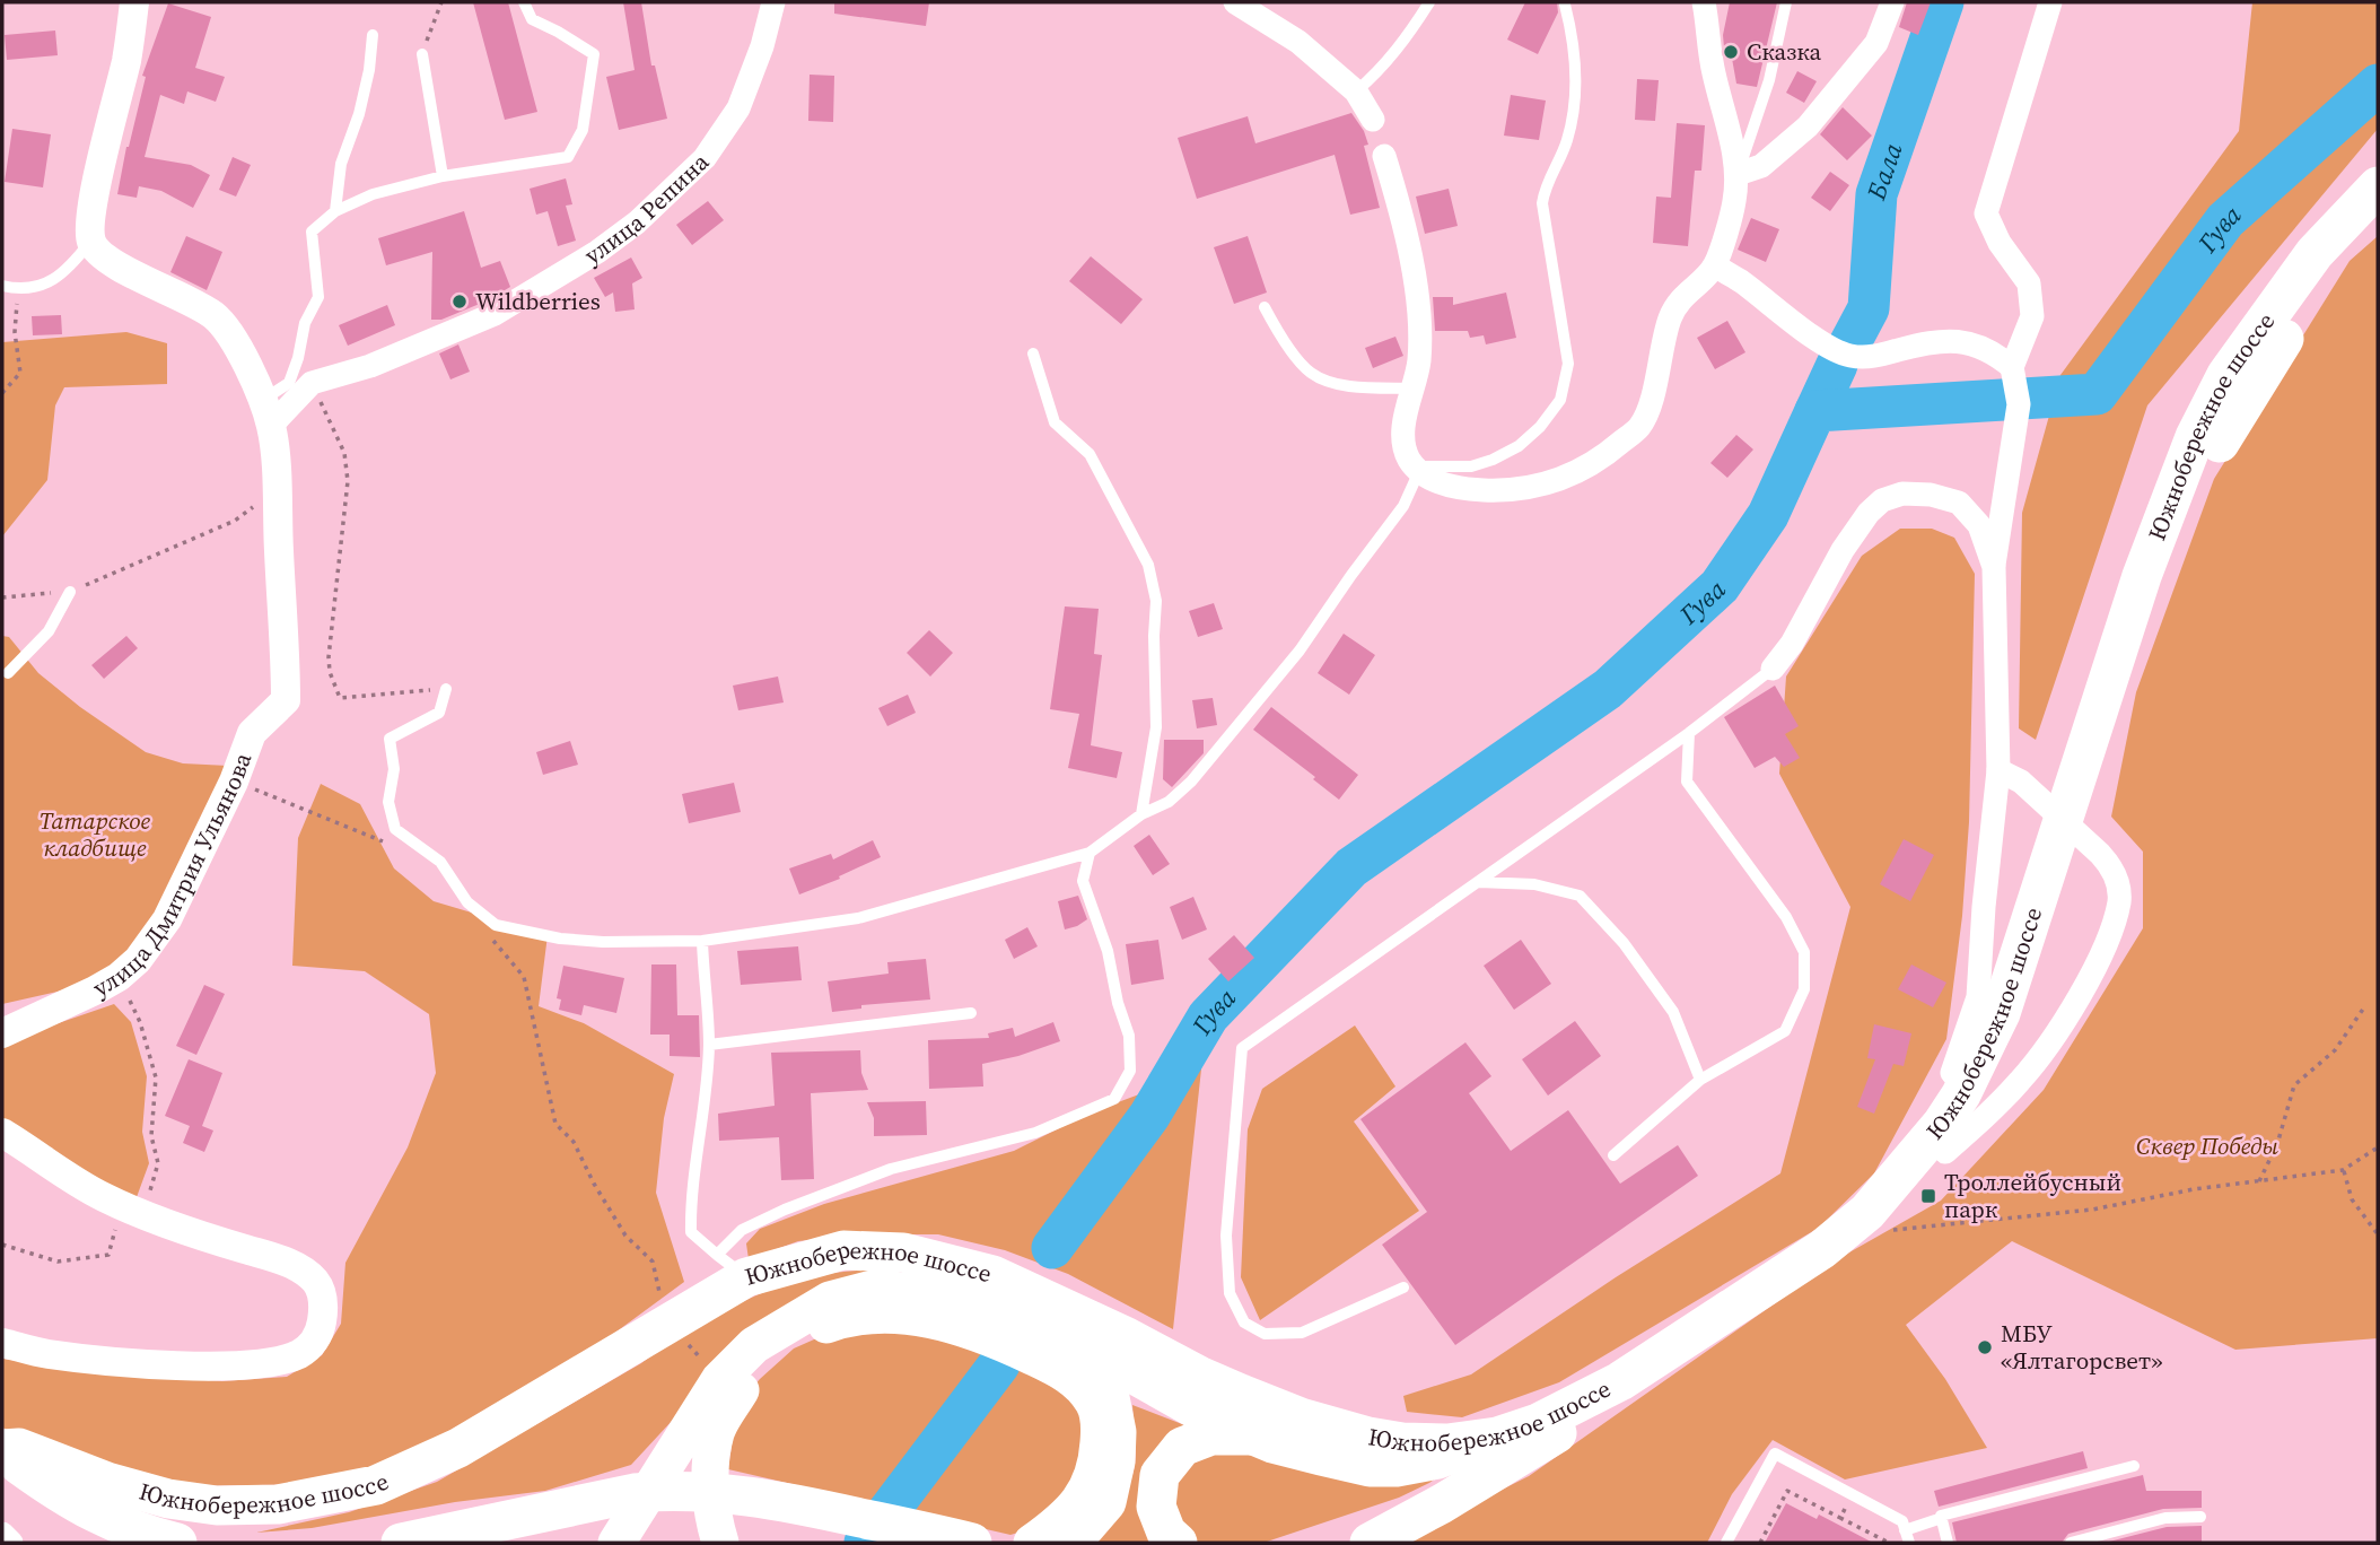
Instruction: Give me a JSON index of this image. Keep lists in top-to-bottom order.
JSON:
{
  "streets": {
    "highway": ["Южнобережное шоссе"],
    "street": ["улица Репина", "улица Дмитрия Ульянова"]
  },
  "water": ["Бала", "Гува"],
  "parks": ["Татарское кладбище", "Сквер Победы"],
  "places": {
    "other": ["Сказка", "Wildberries", "МБУ «Ялтагорсвет»"],
    "transit": ["Троллейбусный парк"]
  }
}
